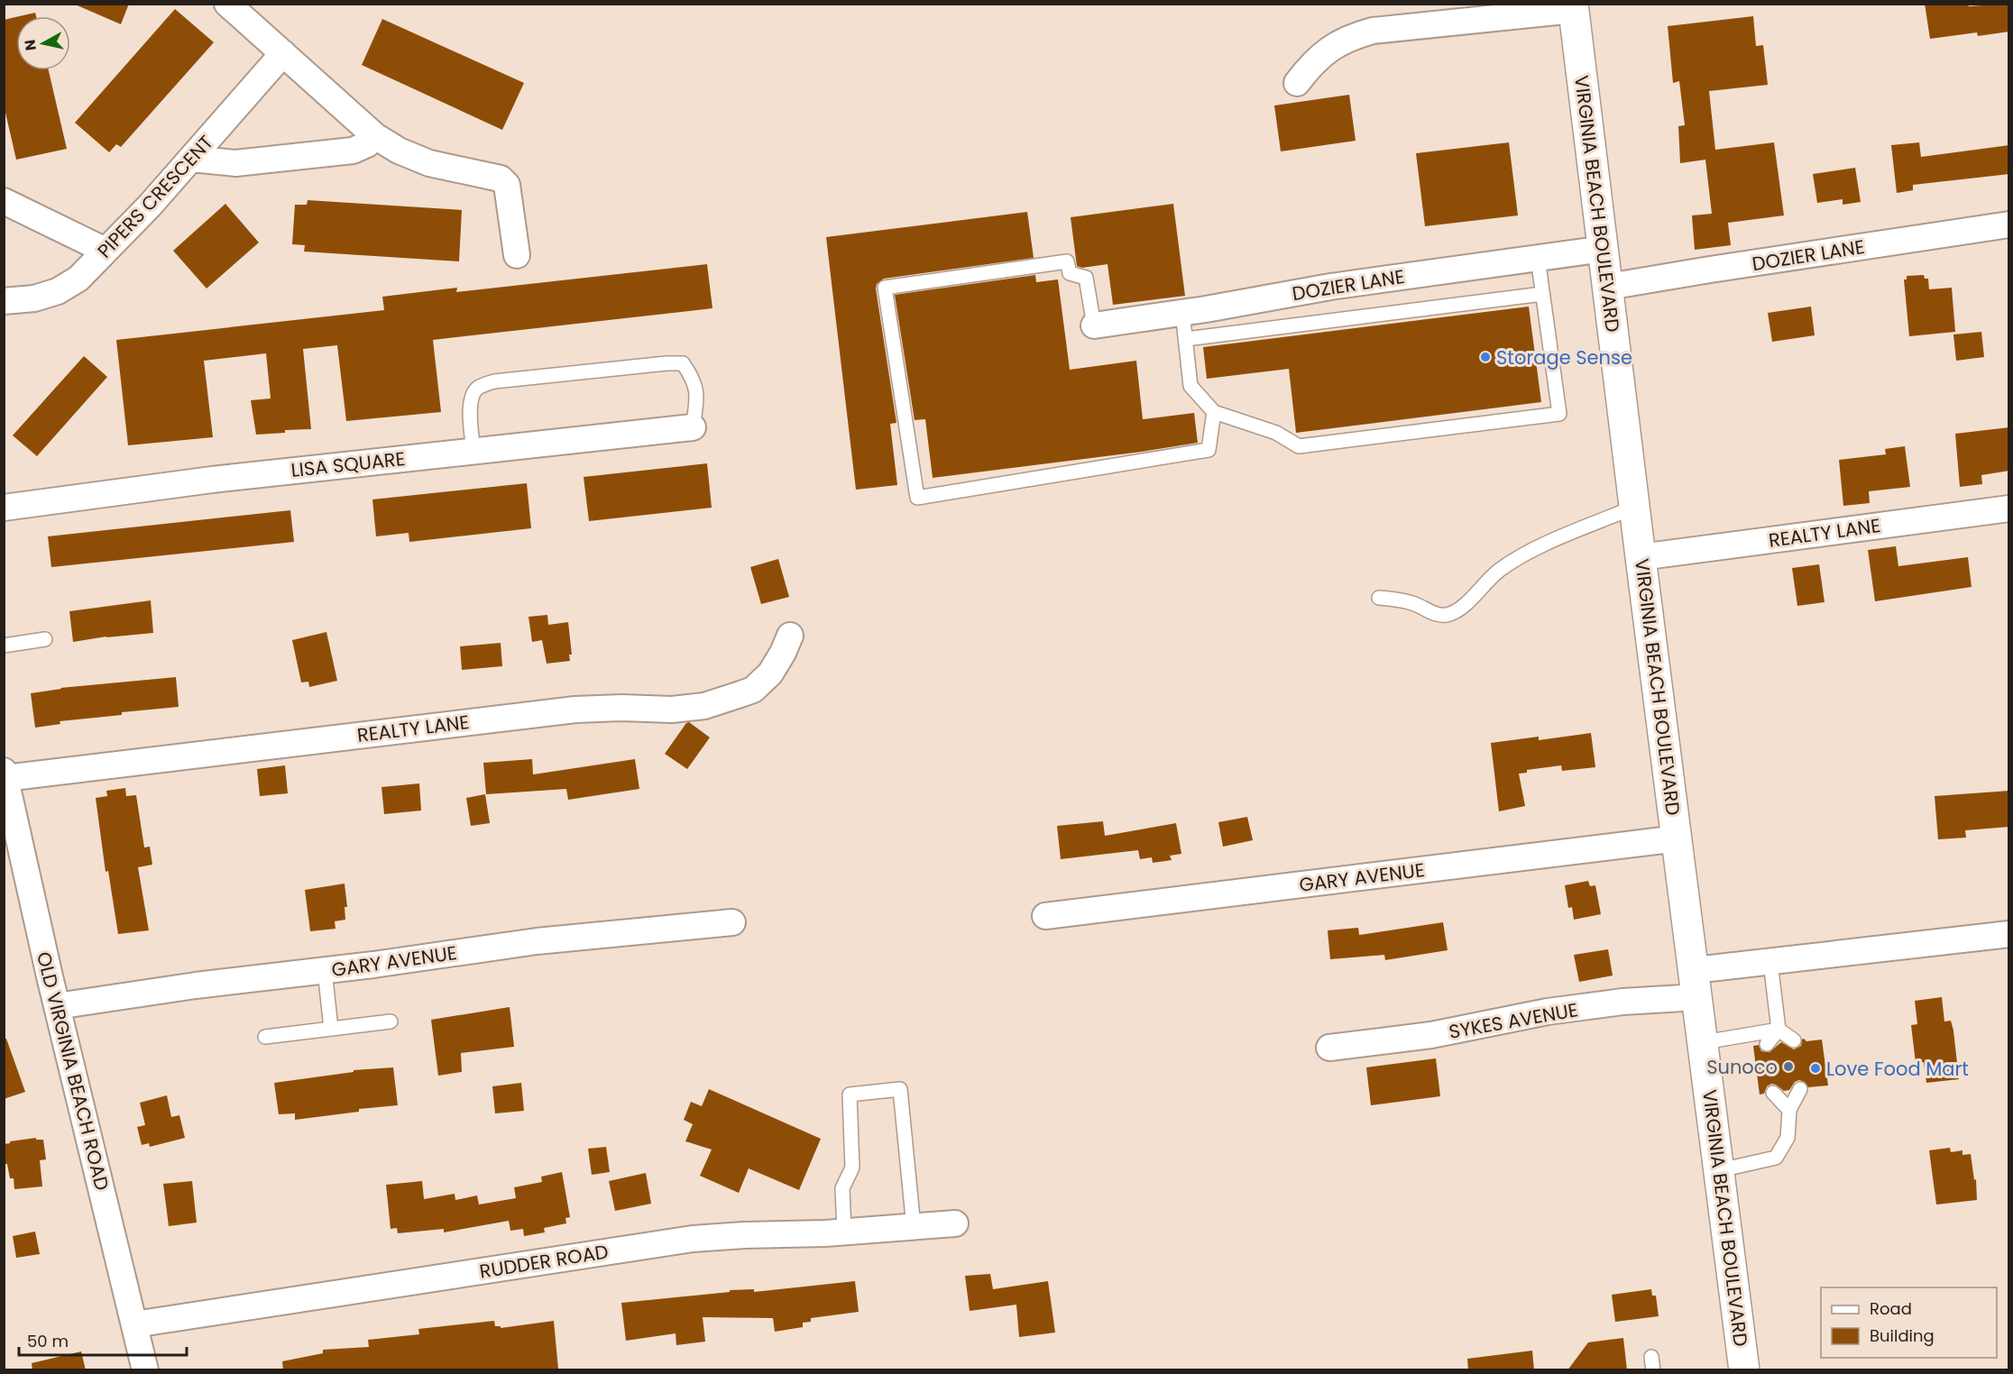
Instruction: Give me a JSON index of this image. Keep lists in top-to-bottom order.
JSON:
{
  "streets": {
    "main road": ["VIRGINIA BEACH BOULEVARD"],
    "street": [
      "PIPERS CRESCENT",
      "DOZIER LANE",
      "LISA SQUARE",
      "REALTY LANE",
      "GARY AVENUE",
      "SYKES AVENUE",
      "OLD VIRGINIA BEACH ROAD",
      "RUDDER ROAD"
    ]
  },
  "crossings": [
    ["VIRGINIA BEACH BOULEVARD", "DOZIER LANE"],
    ["VIRGINIA BEACH BOULEVARD", "REALTY LANE"],
    ["VIRGINIA BEACH BOULEVARD", "GARY AVENUE"],
    ["VIRGINIA BEACH BOULEVARD", "SYKES AVENUE"],
    ["REALTY LANE", "OLD VIRGINIA BEACH ROAD"],
    ["GARY AVENUE", "OLD VIRGINIA BEACH ROAD"],
    ["OLD VIRGINIA BEACH ROAD", "RUDDER ROAD"]
  ],
  "places": ["Storage Sense", "Sunoco", "Love Food Mart"],
  "legend": ["Road", "Building"],
  "scale_bar": "50 m",
  "north": "left"
}
